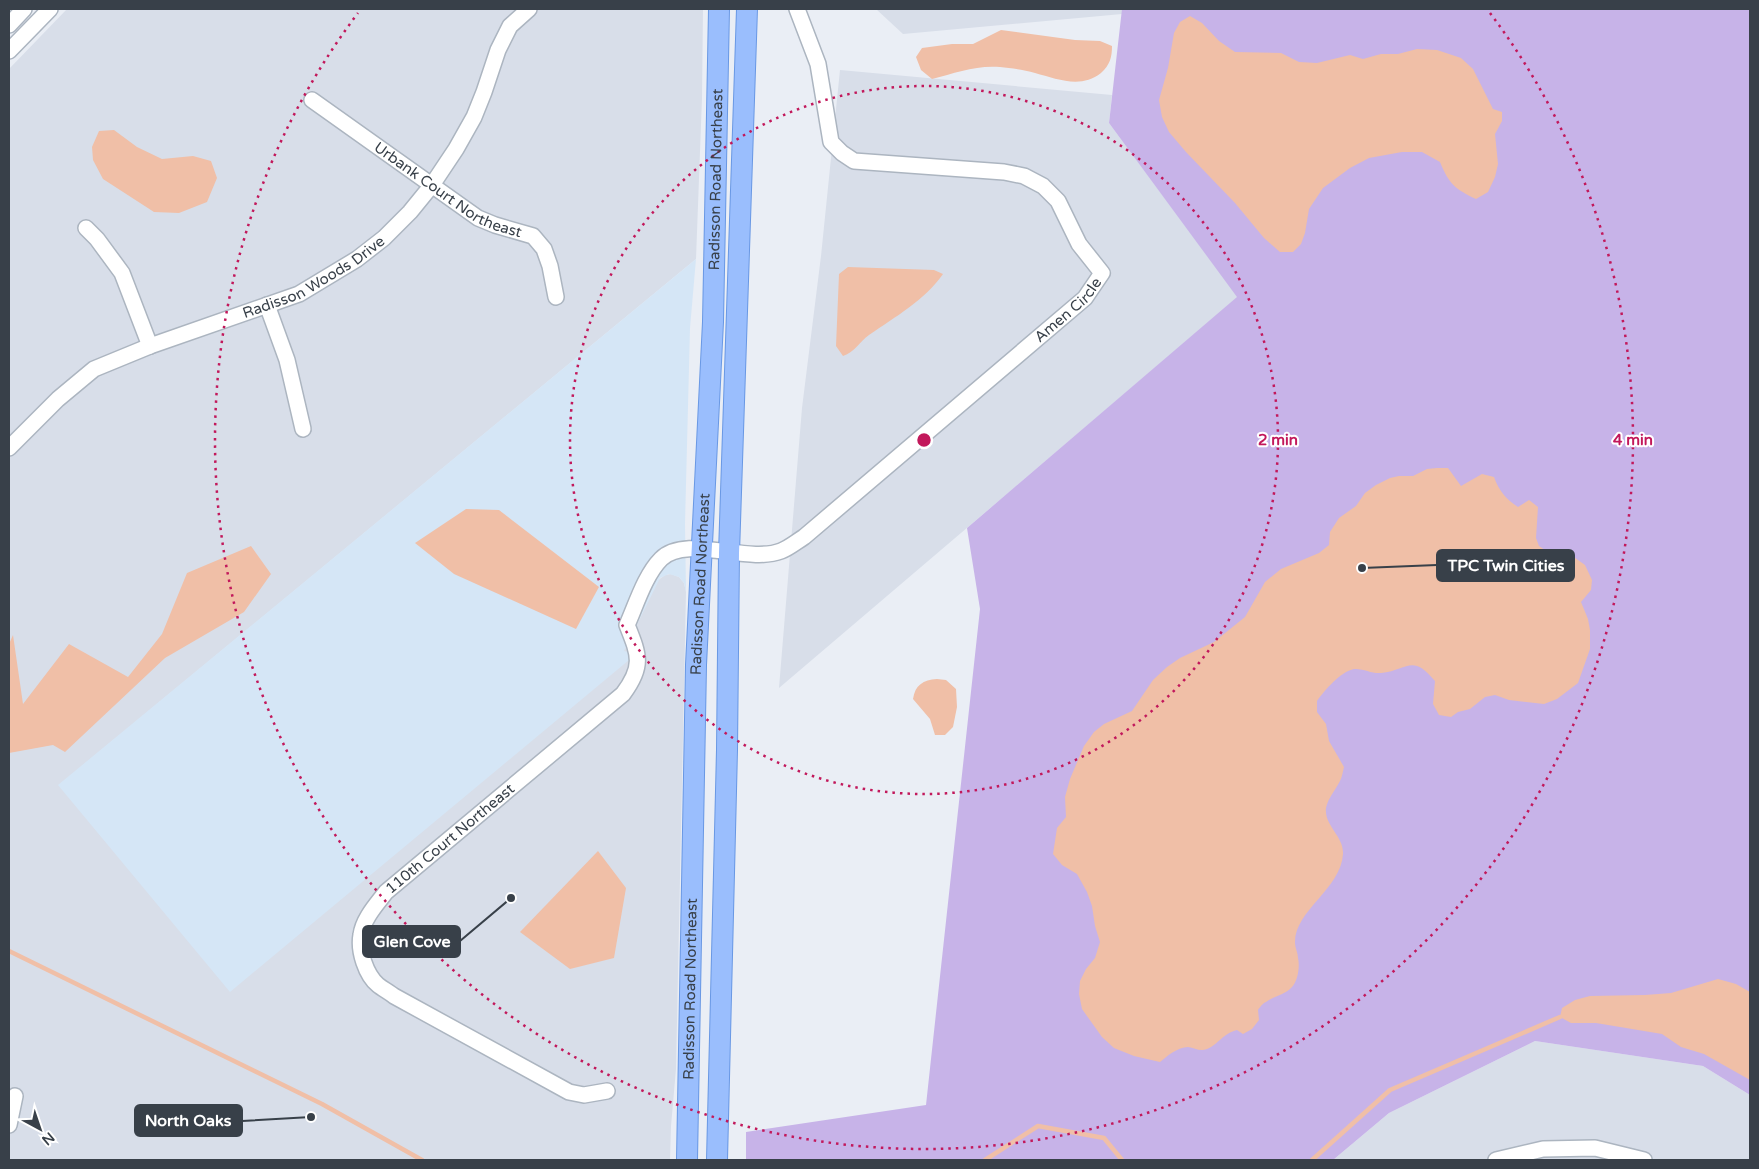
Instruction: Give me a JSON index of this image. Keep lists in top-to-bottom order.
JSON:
{
  "streets": {
    "main road": ["Radisson Road Northeast"],
    "street": [
      "Urbank Court Northeast",
      "Radisson Woods Drive",
      "Amen Circle",
      "110th Court Northeast"
    ]
  },
  "crossings": [
    ["Radisson Road Northeast", "Amen Circle"],
    ["Radisson Road Northeast", "110th Court Northeast"],
    ["Urbank Court Northeast", "Radisson Woods Drive"],
    ["Amen Circle", "110th Court Northeast"]
  ],
  "places": ["TPC Twin Cities", "Glen Cove", "North Oaks"],
  "north": "bottom right",
  "rings": ["2 min", "4 min"]
}
